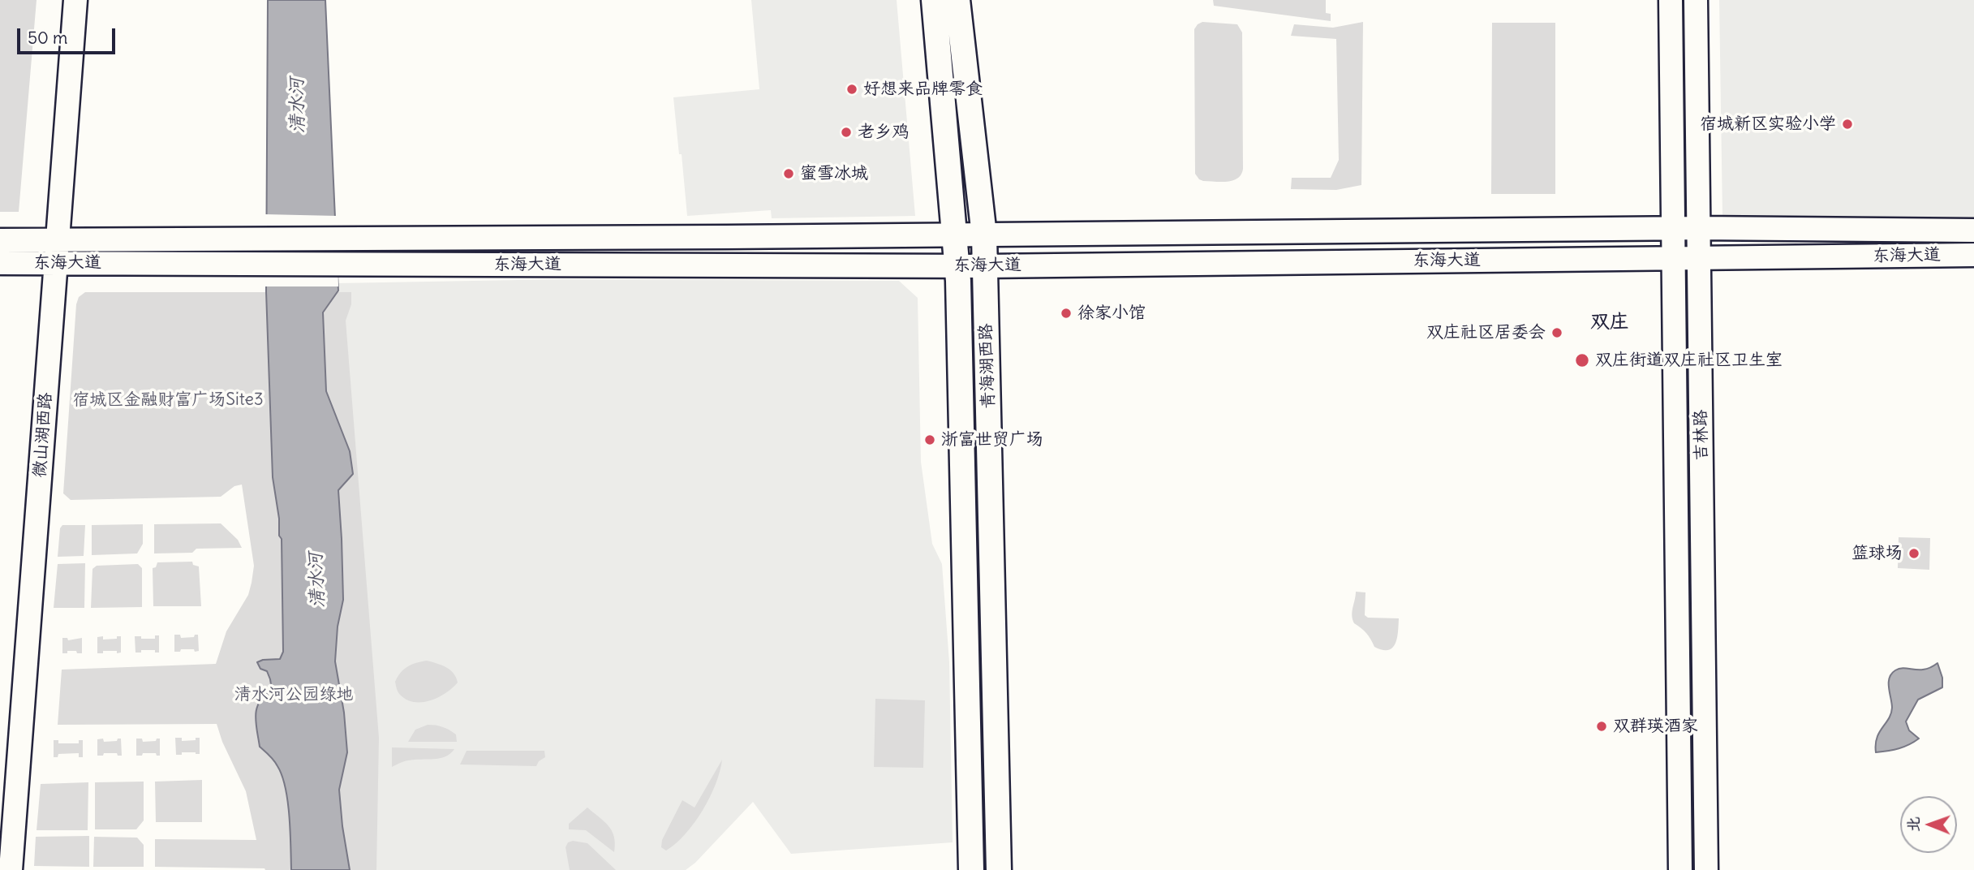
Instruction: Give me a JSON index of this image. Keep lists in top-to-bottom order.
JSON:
{
  "streets": {
    "main road": ["青海湖西路"],
    "street": ["东海大道", "微山湖西路", "吉林路"]
  },
  "crossings": [
    ["东海大道", "青海湖西路"],
    ["东海大道", "微山湖西路"],
    ["东海大道", "吉林路"]
  ],
  "districts": ["双庄"],
  "water": ["清水河"],
  "parks": ["宿城区金融财富广场Site3", "清水河公园绿地"],
  "places": [
    "好想来品牌零食",
    "宿城新区实验小学",
    "老乡鸡",
    "蜜雪冰城",
    "徐家小馆",
    "双庄社区居委会",
    "双庄街道双庄社区卫生室",
    "浙富世贸广场",
    "篮球场",
    "双群瑛酒家"
  ],
  "scale_bar": "50 m",
  "north": "left"
}
